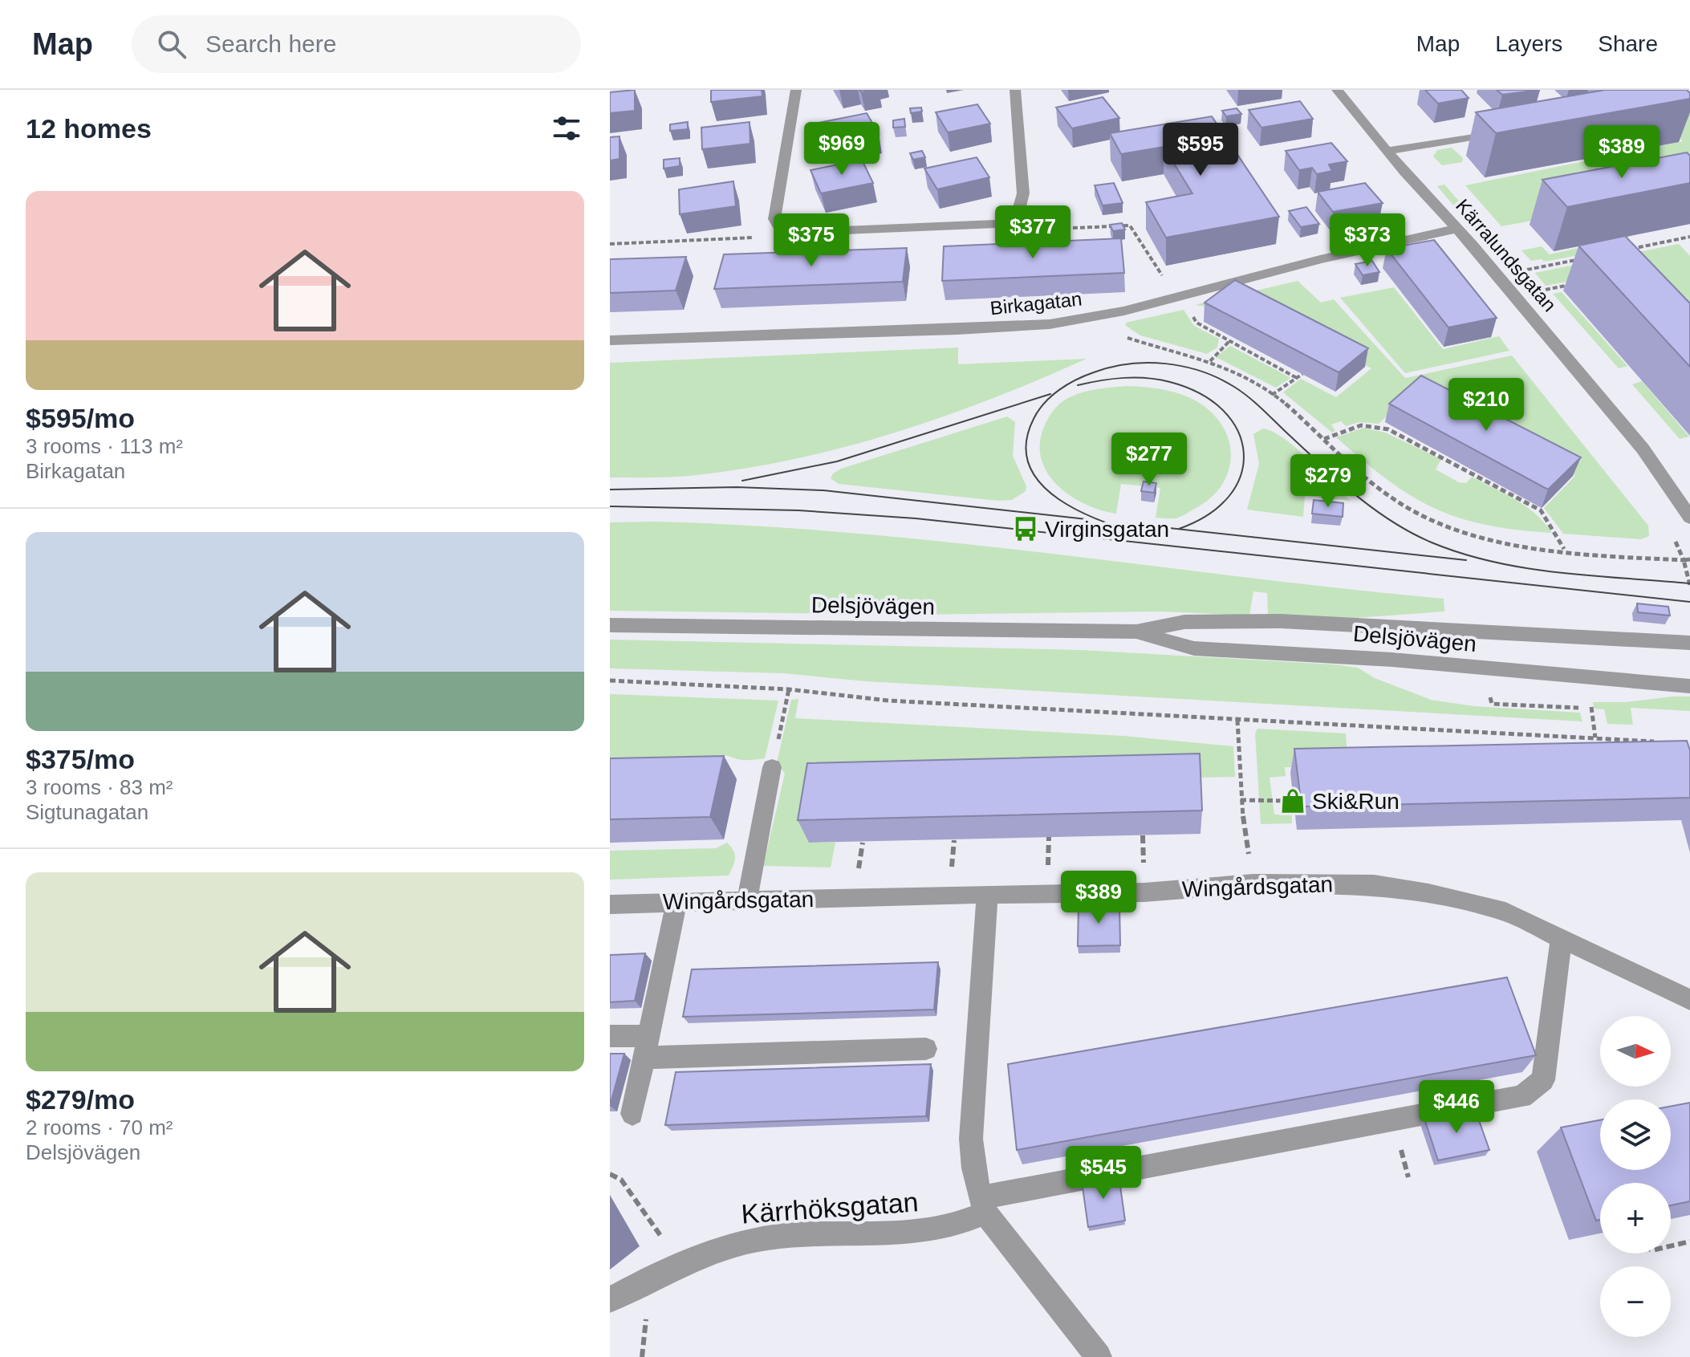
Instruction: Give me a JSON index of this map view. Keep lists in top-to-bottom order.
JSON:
{
  "streets": {
    "street": [
      "Kärralundsgatan",
      "Birkagatan",
      "Delsjövägen",
      "Wingårdsgatan",
      "Kärrhöksgatan"
    ]
  },
  "crossings": [
    ["Kärralundsgatan", "Birkagatan"],
    ["Wingårdsgatan", "Kärrhöksgatan"]
  ],
  "places": {
    "bus stop": ["Virginsgatan"],
    "shop": ["Ski&Run"]
  },
  "north": "right",
  "page": {
    "header": "Map",
    "search": "Search here",
    "nav": ["Map", "Layers", "Share"],
    "heading": "12 homes",
    "price": [
      "$969",
      "$595",
      "$389",
      "$377",
      "$375",
      "$373",
      "$210",
      "$277",
      "$279",
      "$389",
      "$446",
      "$545"
    ],
    "list": [
      {
        "name": "$595/mo",
        "note": "3 rooms · 113 m² · Birkagatan"
      },
      {
        "name": "$375/mo",
        "note": "3 rooms · 83 m² · Sigtunagatan"
      },
      {
        "name": "$279/mo",
        "note": "2 rooms · 70 m² · Delsjövägen"
      }
    ],
    "map_buttons": ["+", "−"]
  }
}
